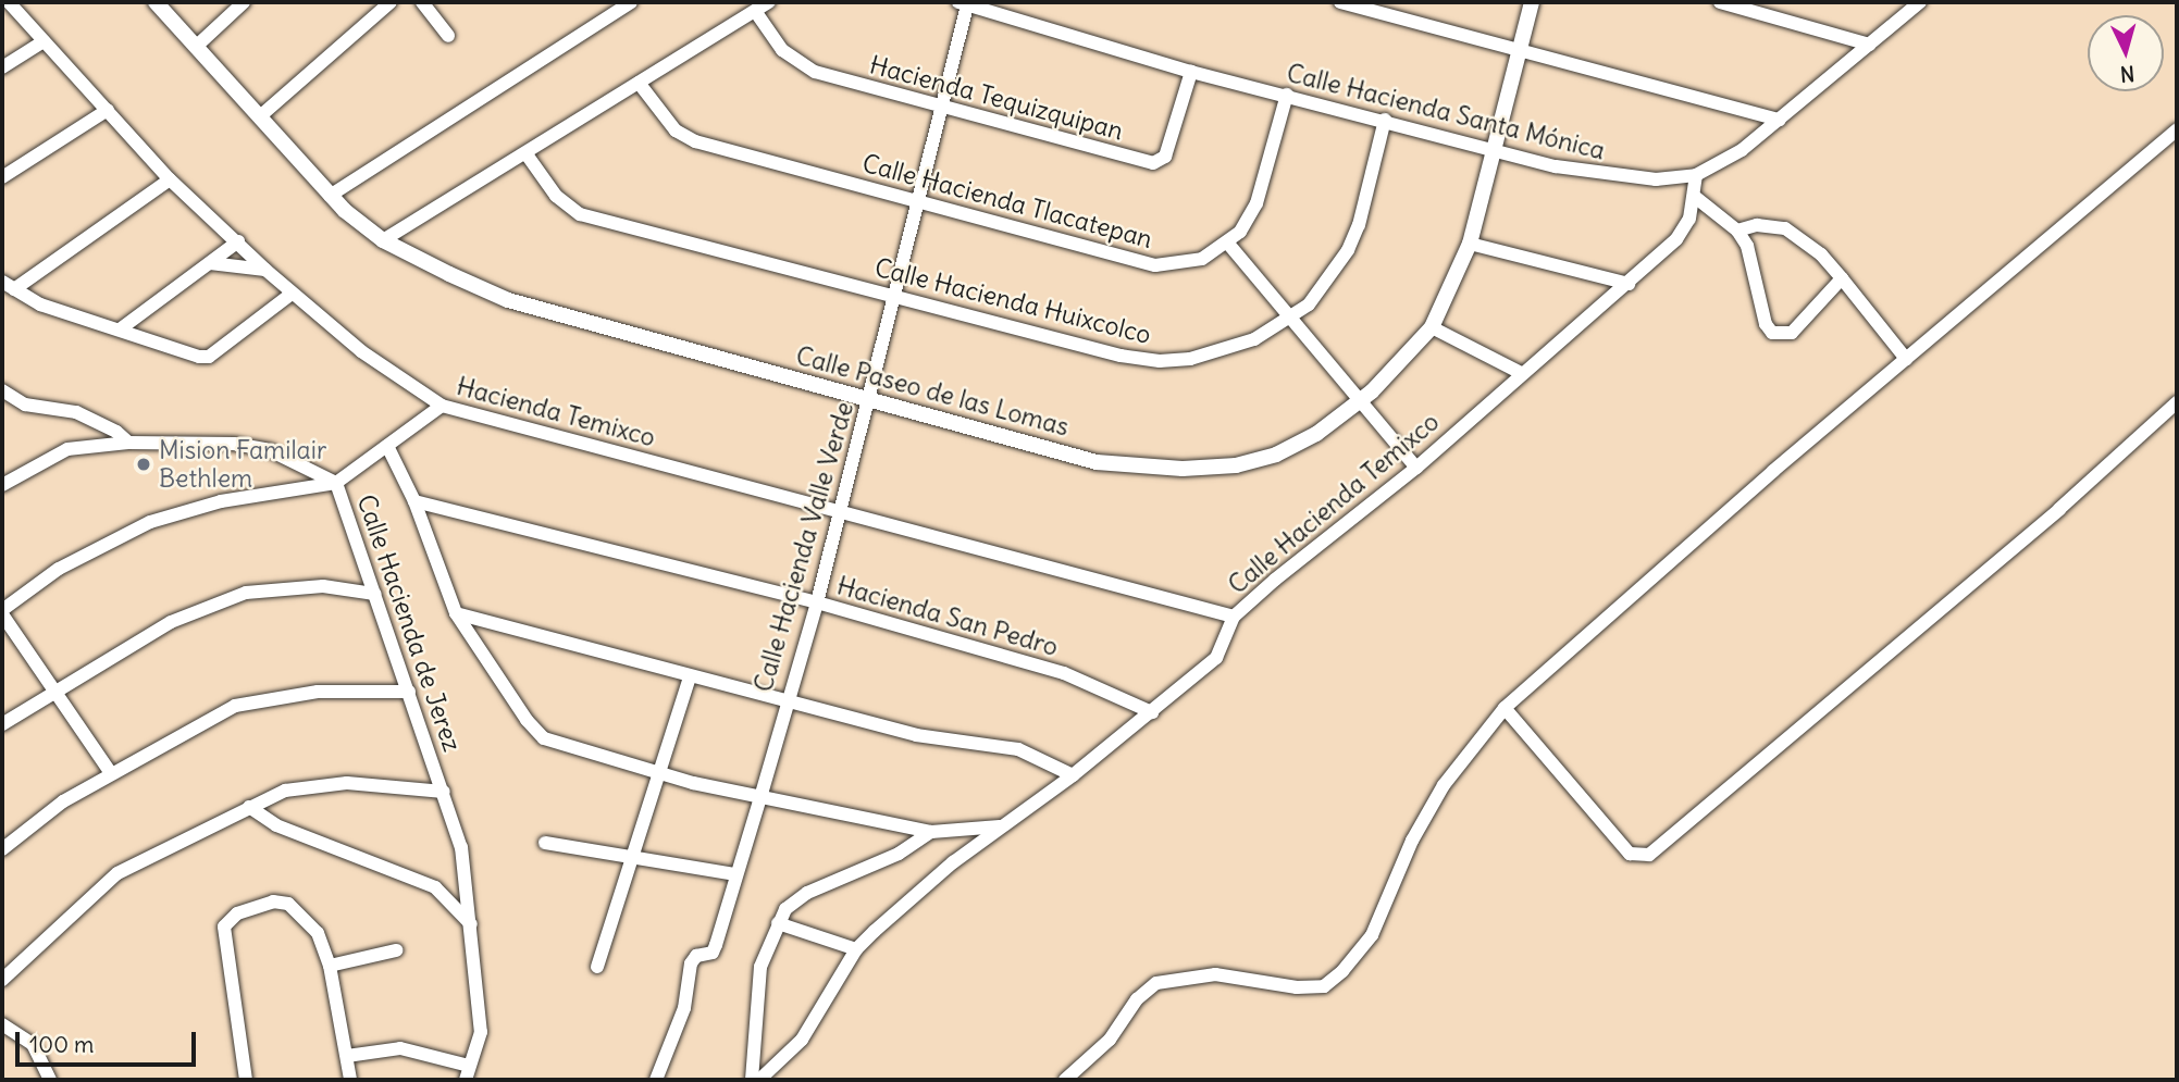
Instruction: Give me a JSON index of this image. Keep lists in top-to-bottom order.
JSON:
{
  "streets": {
    "main road": ["Calle Paseo de las Lomas"],
    "street": [
      "Hacienda Tequizquipan",
      "Calle Hacienda Santa Mónica",
      "Calle Hacienda Tlacatepan",
      "Calle Hacienda Huixcolco",
      "Hacienda Temixco",
      "Calle Hacienda Temixco",
      "Calle Hacienda Valle Verde",
      "Hacienda San Pedro",
      "Calle Hacienda de Jerez"
    ]
  },
  "crossings": [
    ["Hacienda Tequizquipan", "Calle Hacienda Santa Mónica"],
    ["Hacienda Tequizquipan", "Calle Hacienda Valle Verde"],
    ["Calle Hacienda Santa Mónica", "Calle Hacienda Huixcolco"],
    ["Calle Hacienda Santa Mónica", "Calle Paseo de las Lomas"],
    ["Calle Hacienda Santa Mónica", "Calle Hacienda Temixco"],
    ["Calle Hacienda Santa Mónica", "Calle Hacienda Valle Verde"],
    ["Calle Hacienda Tlacatepan", "Calle Hacienda Valle Verde"],
    ["Calle Hacienda Huixcolco", "Calle Hacienda Valle Verde"],
    ["Calle Paseo de las Lomas", "Calle Hacienda Valle Verde"],
    ["Hacienda Temixco", "Calle Hacienda Temixco"],
    ["Hacienda Temixco", "Calle Hacienda Valle Verde"],
    ["Calle Hacienda Temixco", "Hacienda San Pedro"],
    ["Calle Hacienda Valle Verde", "Hacienda San Pedro"]
  ],
  "places": ["Mision Familair Bethlem"],
  "scale_bar": "100 m",
  "north": "bottom"
}
